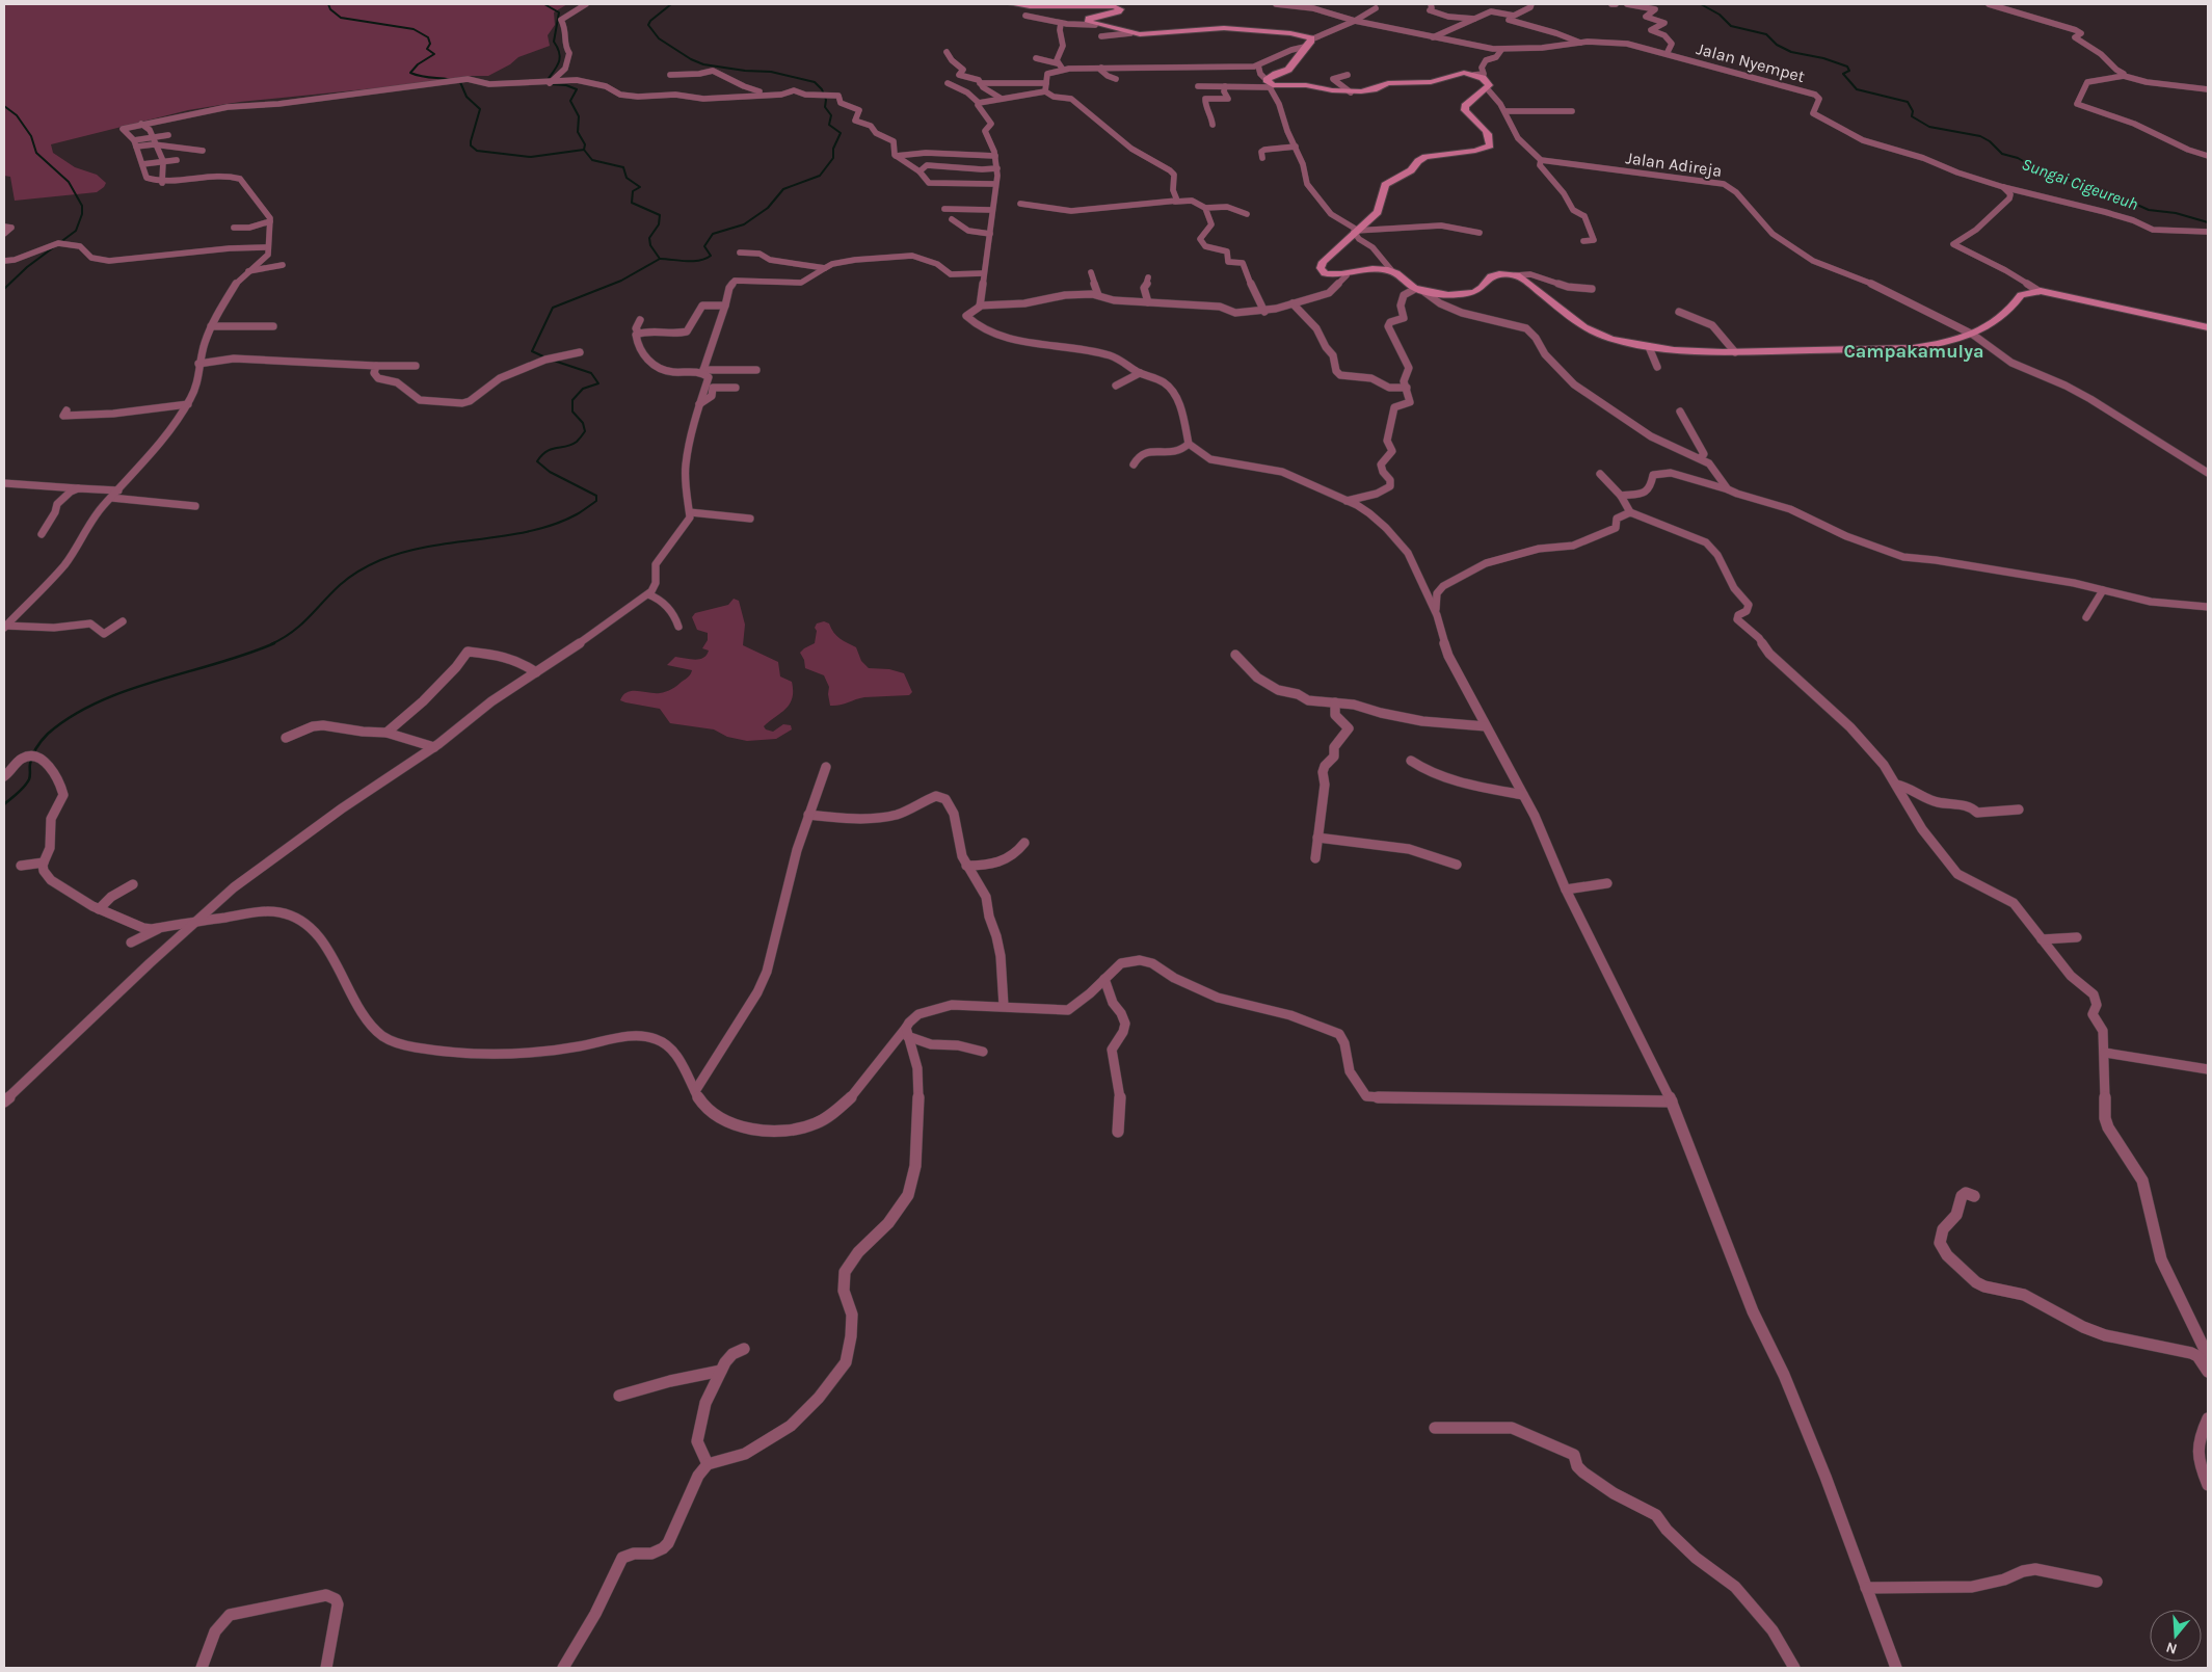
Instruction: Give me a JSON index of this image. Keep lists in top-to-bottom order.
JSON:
{
  "streets": {
    "street": ["Jalan Nyempet", "Jalan Adireja"]
  },
  "districts": ["Campakamulya"],
  "water": ["Sungai Cigeureuh"],
  "north": "bottom"
}
